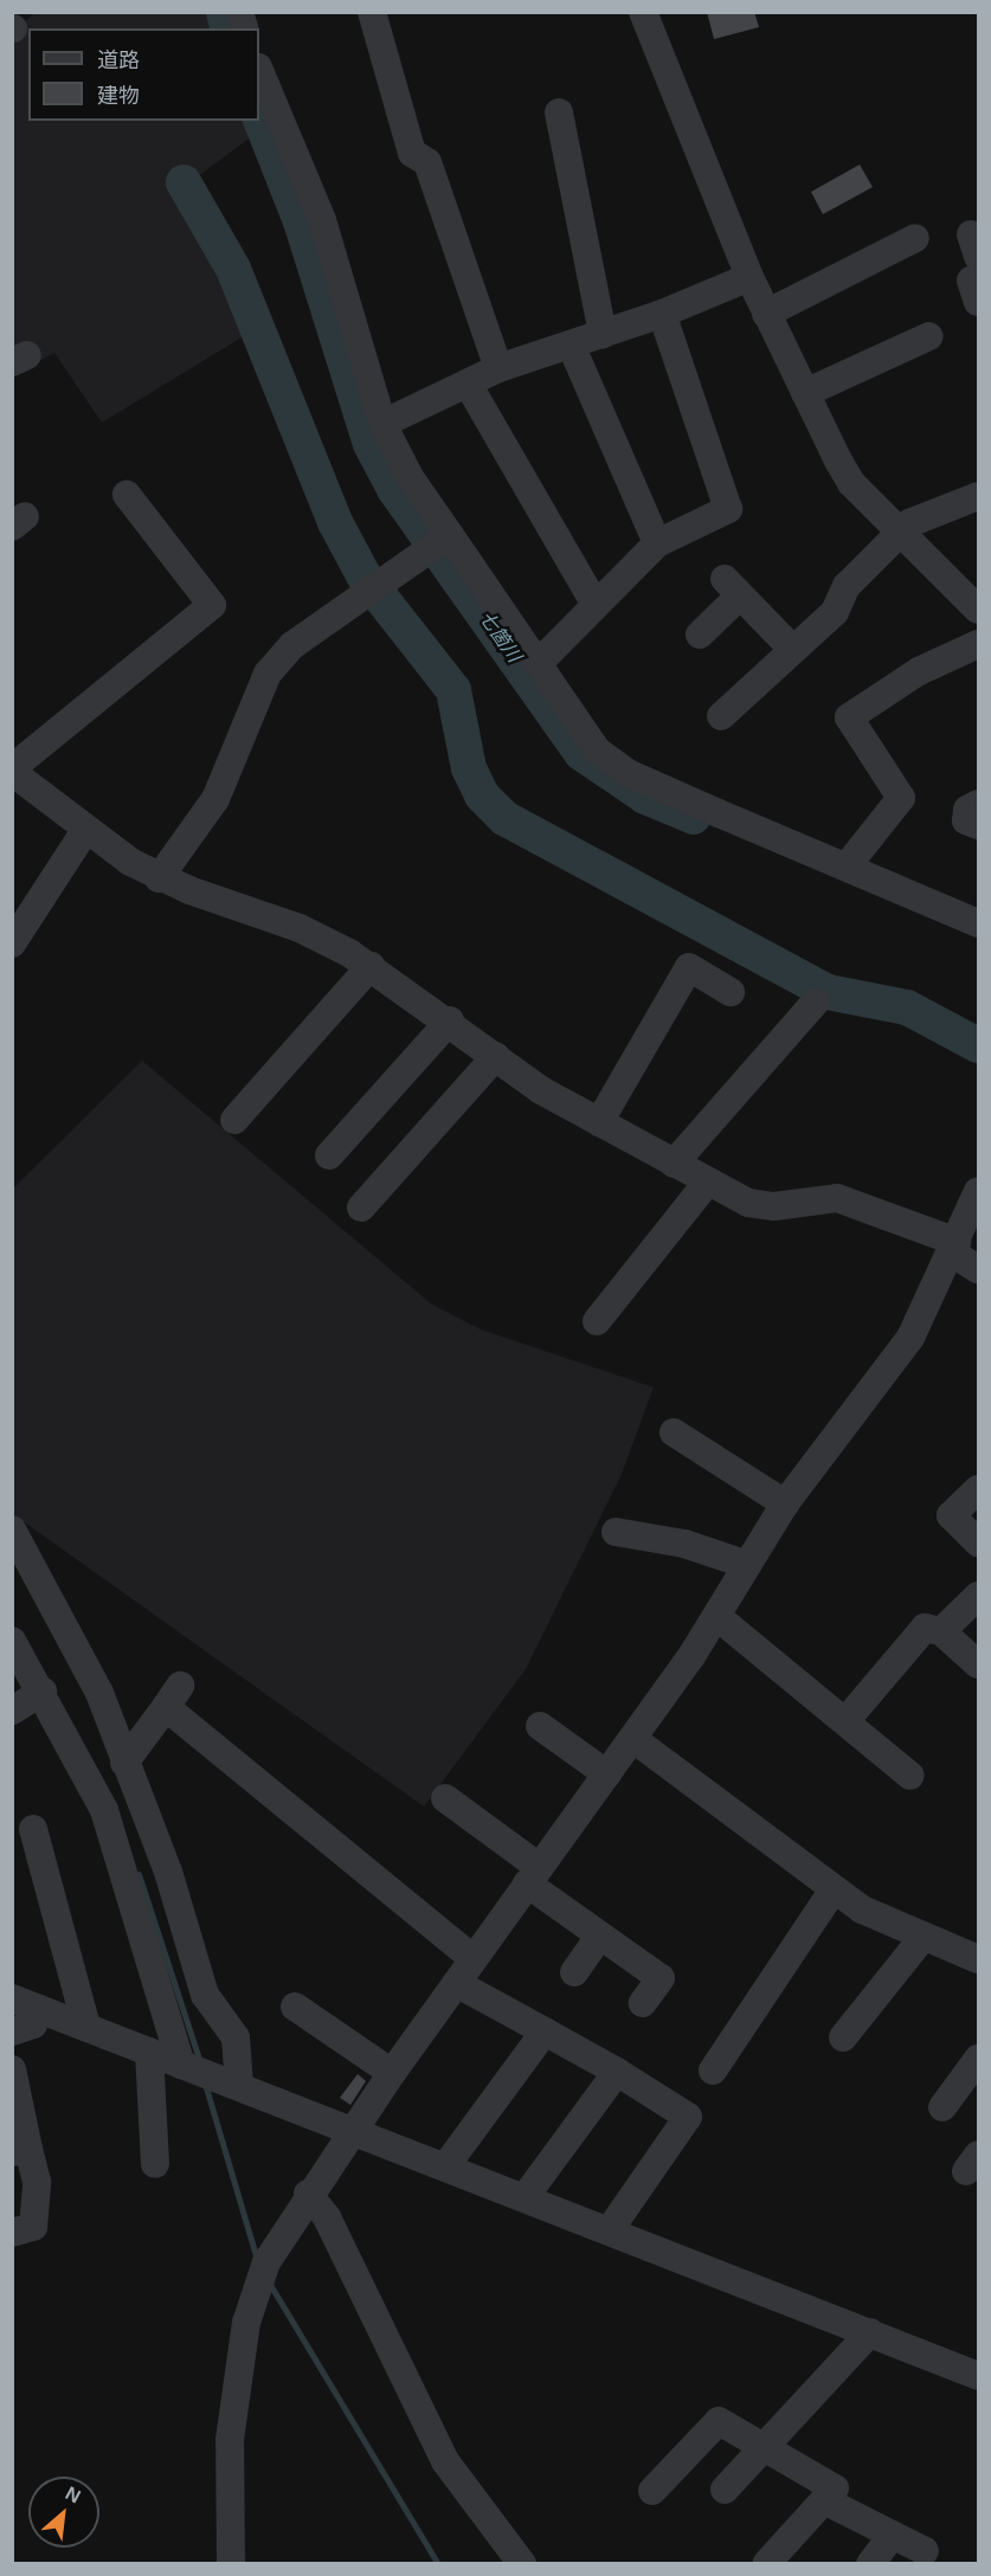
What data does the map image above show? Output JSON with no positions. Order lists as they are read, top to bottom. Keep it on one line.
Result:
{"water":["七箇川"],"legend":["道路","建物"],"north":"top right"}
